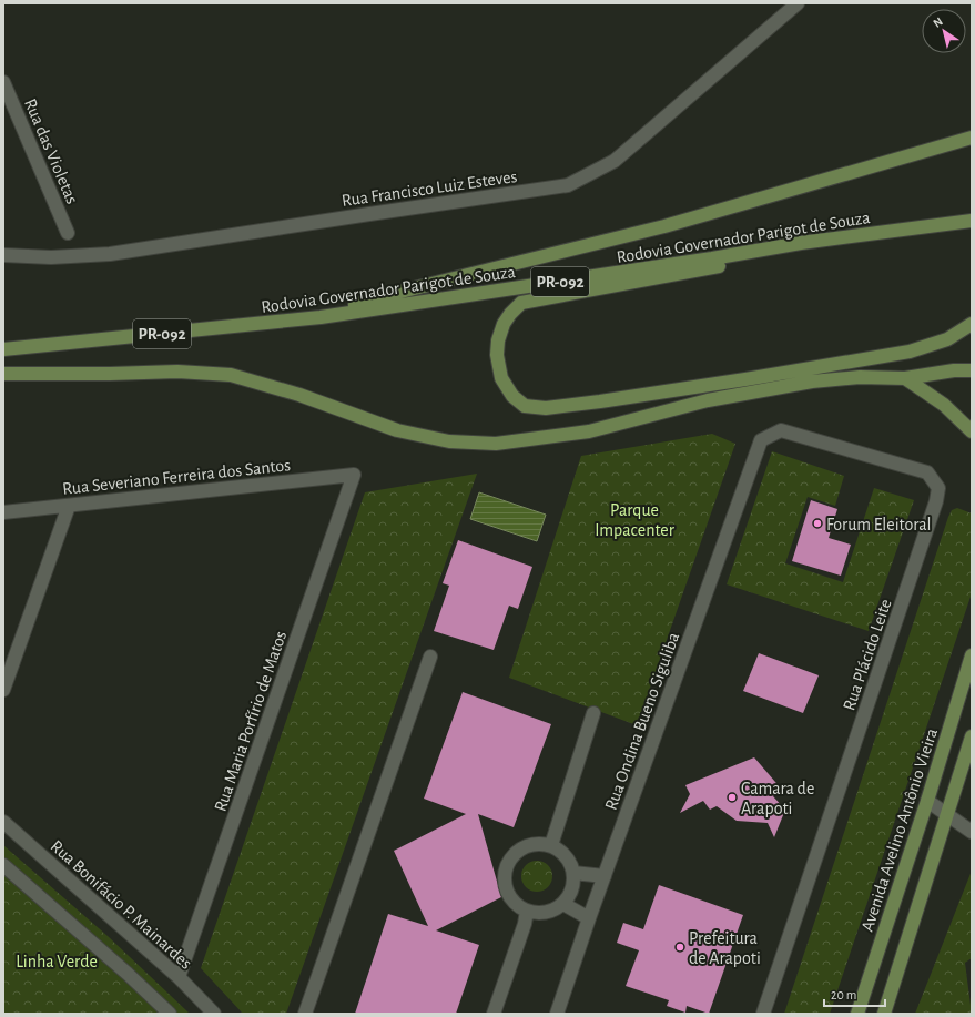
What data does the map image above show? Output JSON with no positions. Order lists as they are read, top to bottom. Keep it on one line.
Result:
{"streets":{"main road":["Rodovia Governador Parigot de Souza","PR-092","Avenida Avelino Antônio Vieira"],"street":["Rua das Violetas","Rua Francisco Luiz Esteves","Rua Severiano Ferreira dos Santos","Rua Plácido Leite","Rua Maria Porfírio de Matos","Rua Ondina Bueno Siguliba","Rua Bonifácio P. Mainardes"]},"crossings":[["Rua Severiano Ferreira dos Santos","Rua Maria Porfírio de Matos"],["Rua Plácido Leite","Rua Ondina Bueno Siguliba"],["Rua Maria Porfírio de Matos","Rua Bonifácio P. Mainardes"]],"parks":["Parque Impacenter","Linha Verde"],"places":["Forum Eleitoral","Camara de Arapoti","Prefeitura de Arapoti"],"scale_bar":"20 m","north":"top left"}
